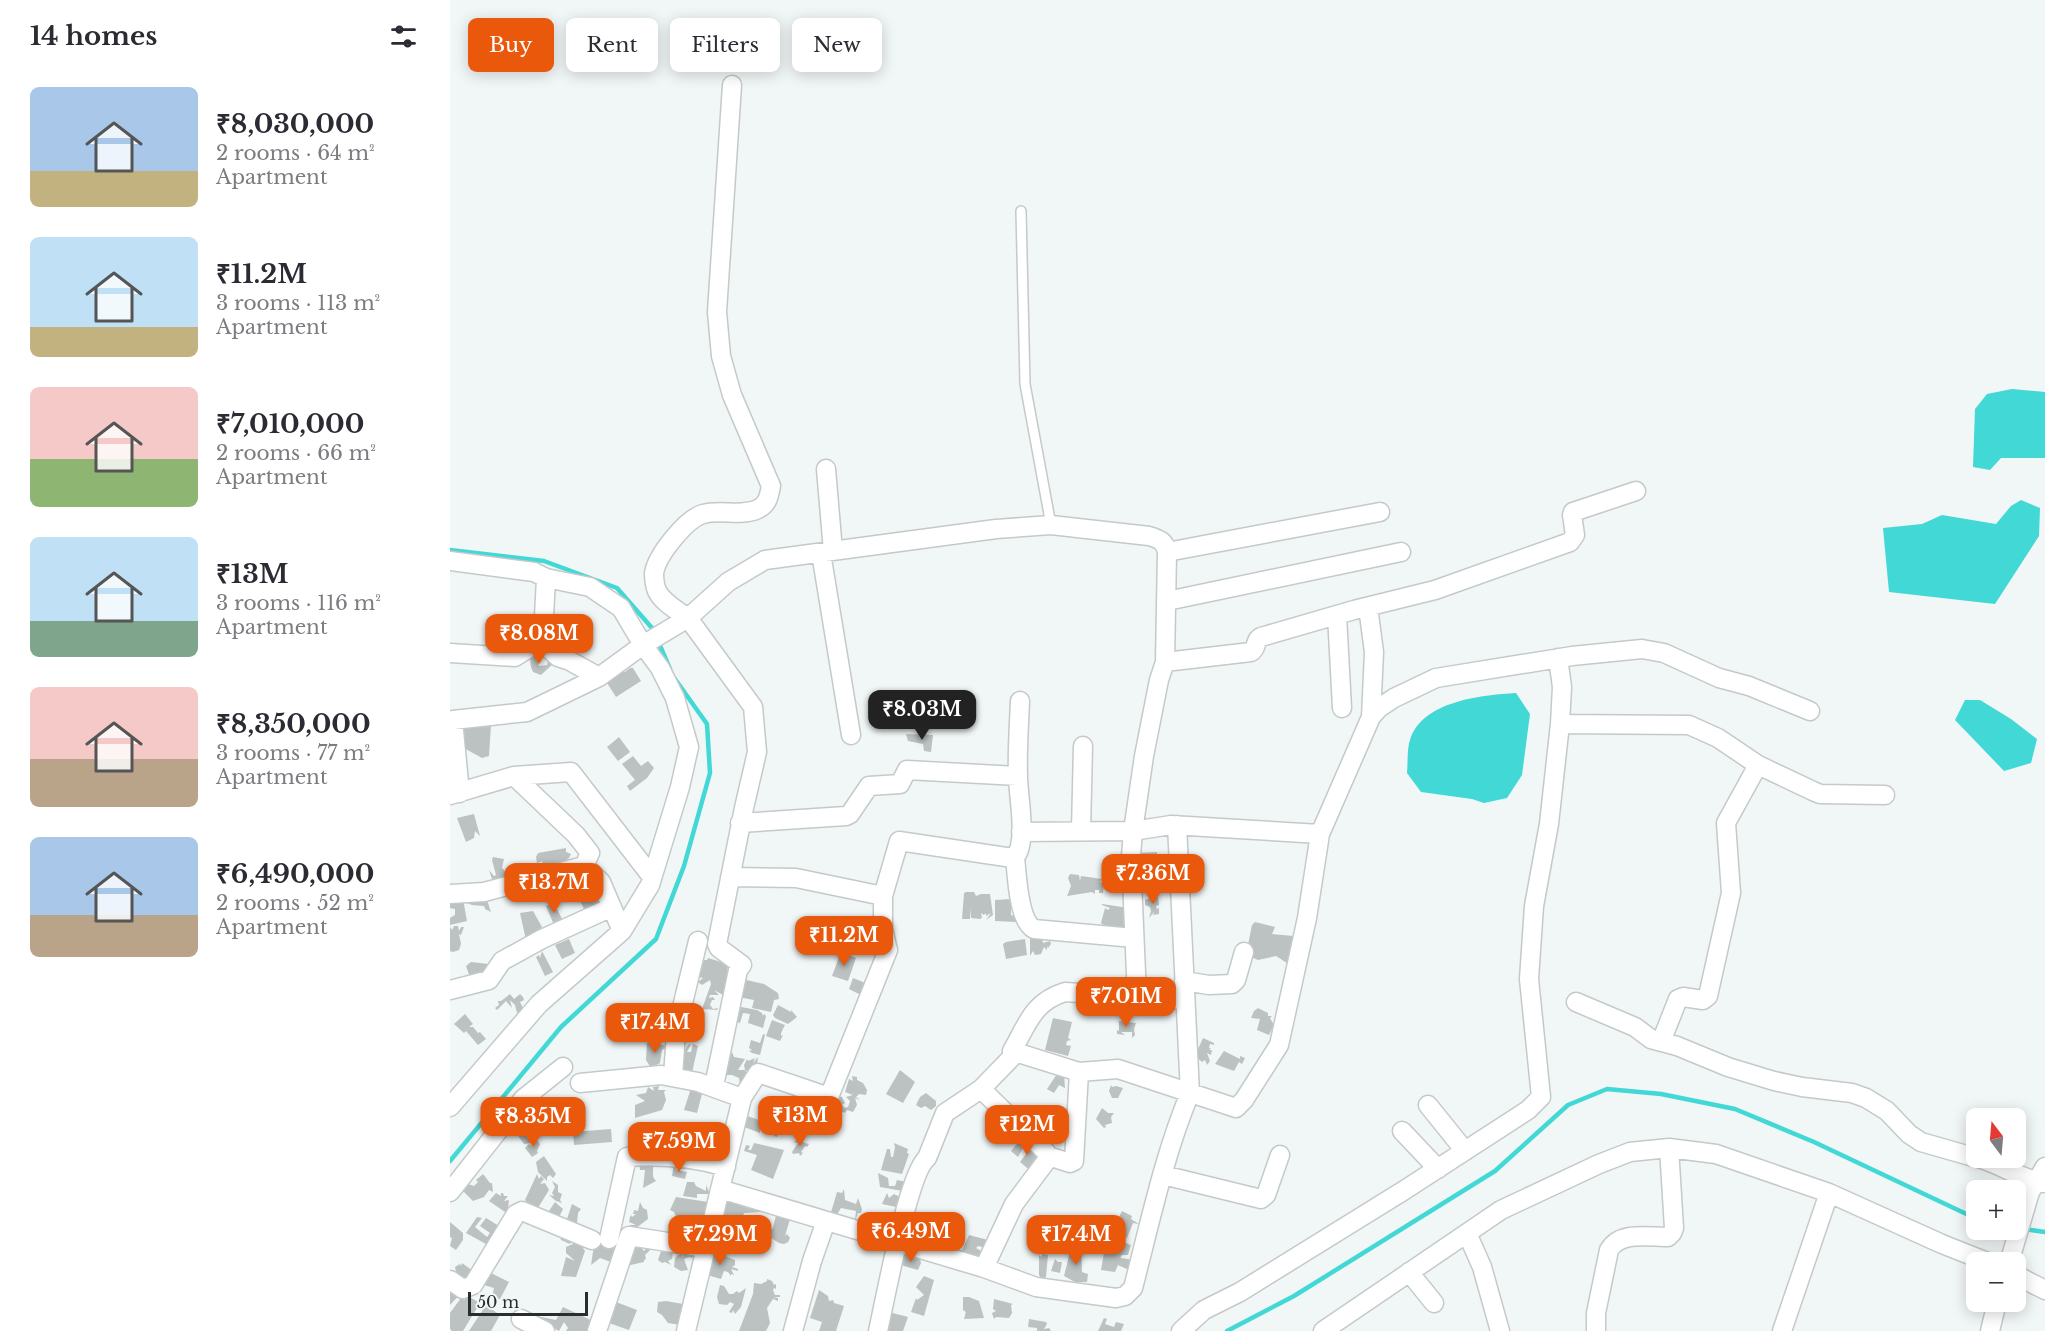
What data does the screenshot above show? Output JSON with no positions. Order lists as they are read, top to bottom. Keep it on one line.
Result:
{"scale_bar":"50 m","north":"top","page":{"heading":"14 homes","chip":["Buy","Rent","Filters","New"],"list":[{"name":"₹8,030,000","note":"2 rooms · 64 m² · Apartment"},{"name":"₹11.2M","note":"3 rooms · 113 m² · Apartment"},{"name":"₹7,010,000","note":"2 rooms · 66 m² · Apartment"},{"name":"₹13M","note":"3 rooms · 116 m² · Apartment"},{"name":"₹8,350,000","note":"3 rooms · 77 m² · Apartment"},{"name":"₹6,490,000","note":"2 rooms · 52 m² · Apartment"}],"price":["₹8.08M","₹8.03M","₹7.36M","₹13.7M","₹11.2M","₹7.01M","₹17.4M","₹13M","₹8.35M","₹12M","₹7.59M","₹6.49M","₹7.29M","₹17.4M"],"map_buttons":["+","−"],"scale":"50 m"}}
